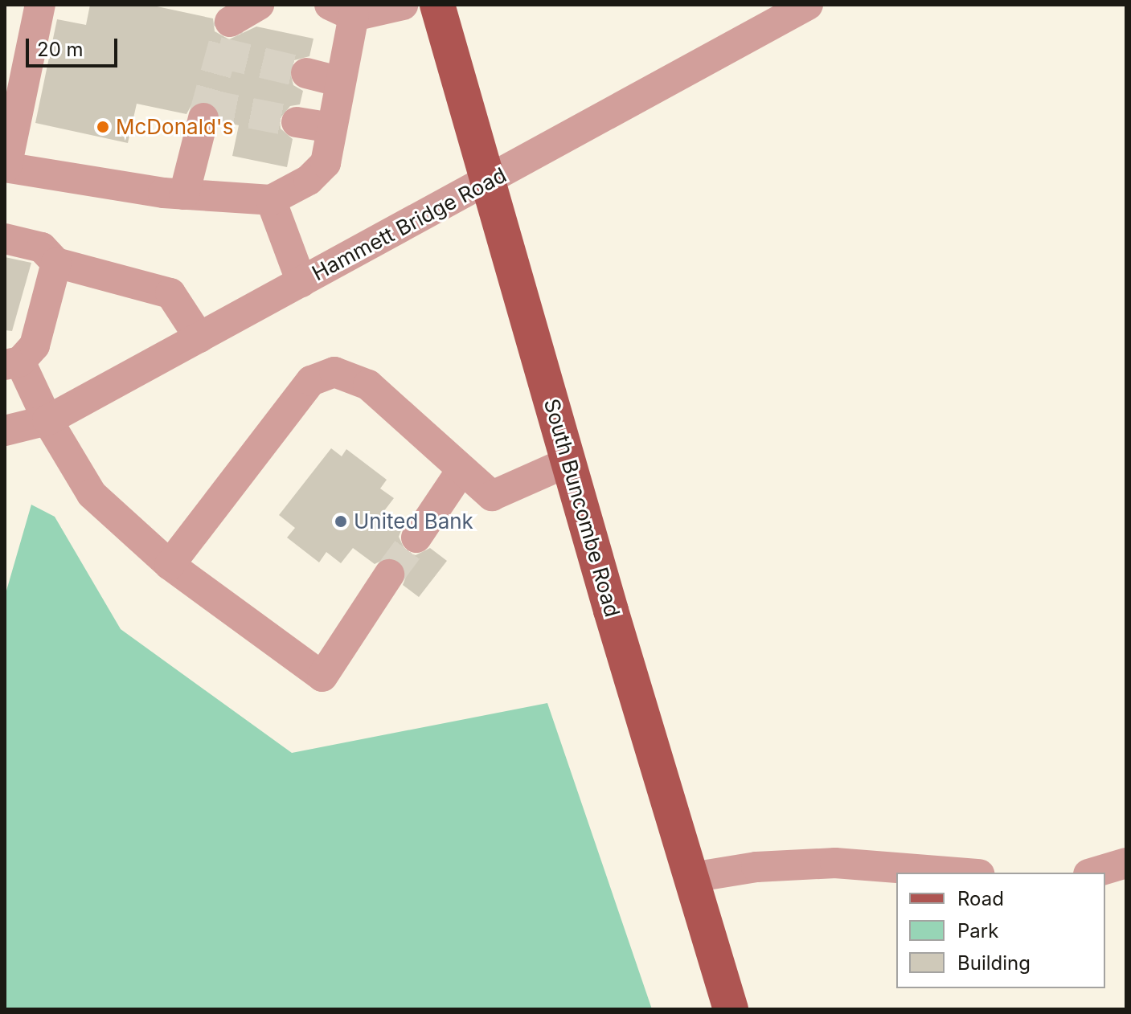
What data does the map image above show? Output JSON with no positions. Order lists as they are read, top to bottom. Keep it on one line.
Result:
{"streets":{"main road":["South Buncombe Road"],"street":["Hammett Bridge Road"]},"crossings":[["Hammett Bridge Road","South Buncombe Road"]],"places":["McDonald's","United Bank"],"legend":["Road","Park","Building"],"scale_bar":"20 m"}
